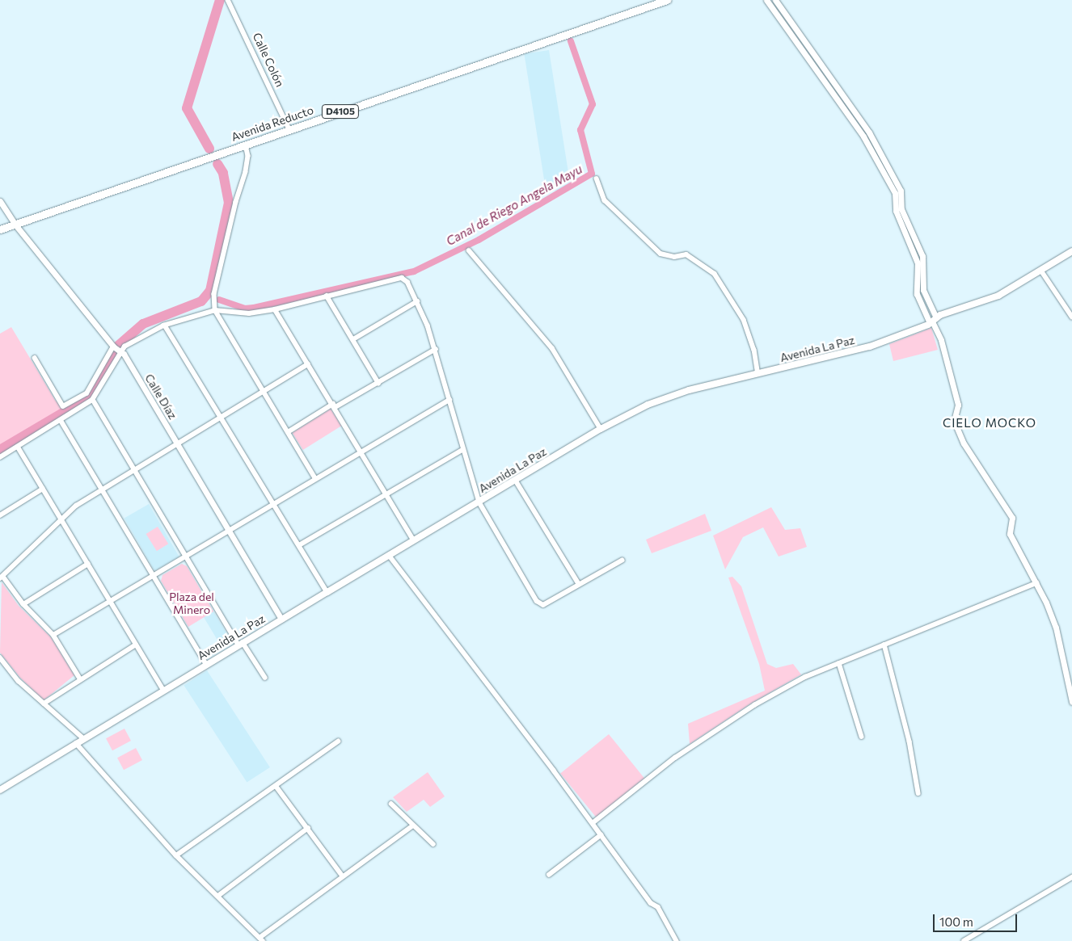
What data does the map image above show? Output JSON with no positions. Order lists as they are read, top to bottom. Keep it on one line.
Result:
{"streets":{"main road":["D4105","Avenida Reducto","Avenida La Paz"],"street":["Calle Colón","Calle Díaz"]},"crossings":[["Calle Colón","Avenida Reducto"],["Avenida Reducto","Calle Díaz"],["Avenida La Paz","Calle Díaz"]],"districts":["CIELO MOCKO"],"water":["Canal de Riego Angela Mayu"],"parks":["Plaza del Minero"],"scale_bar":"100 m"}
